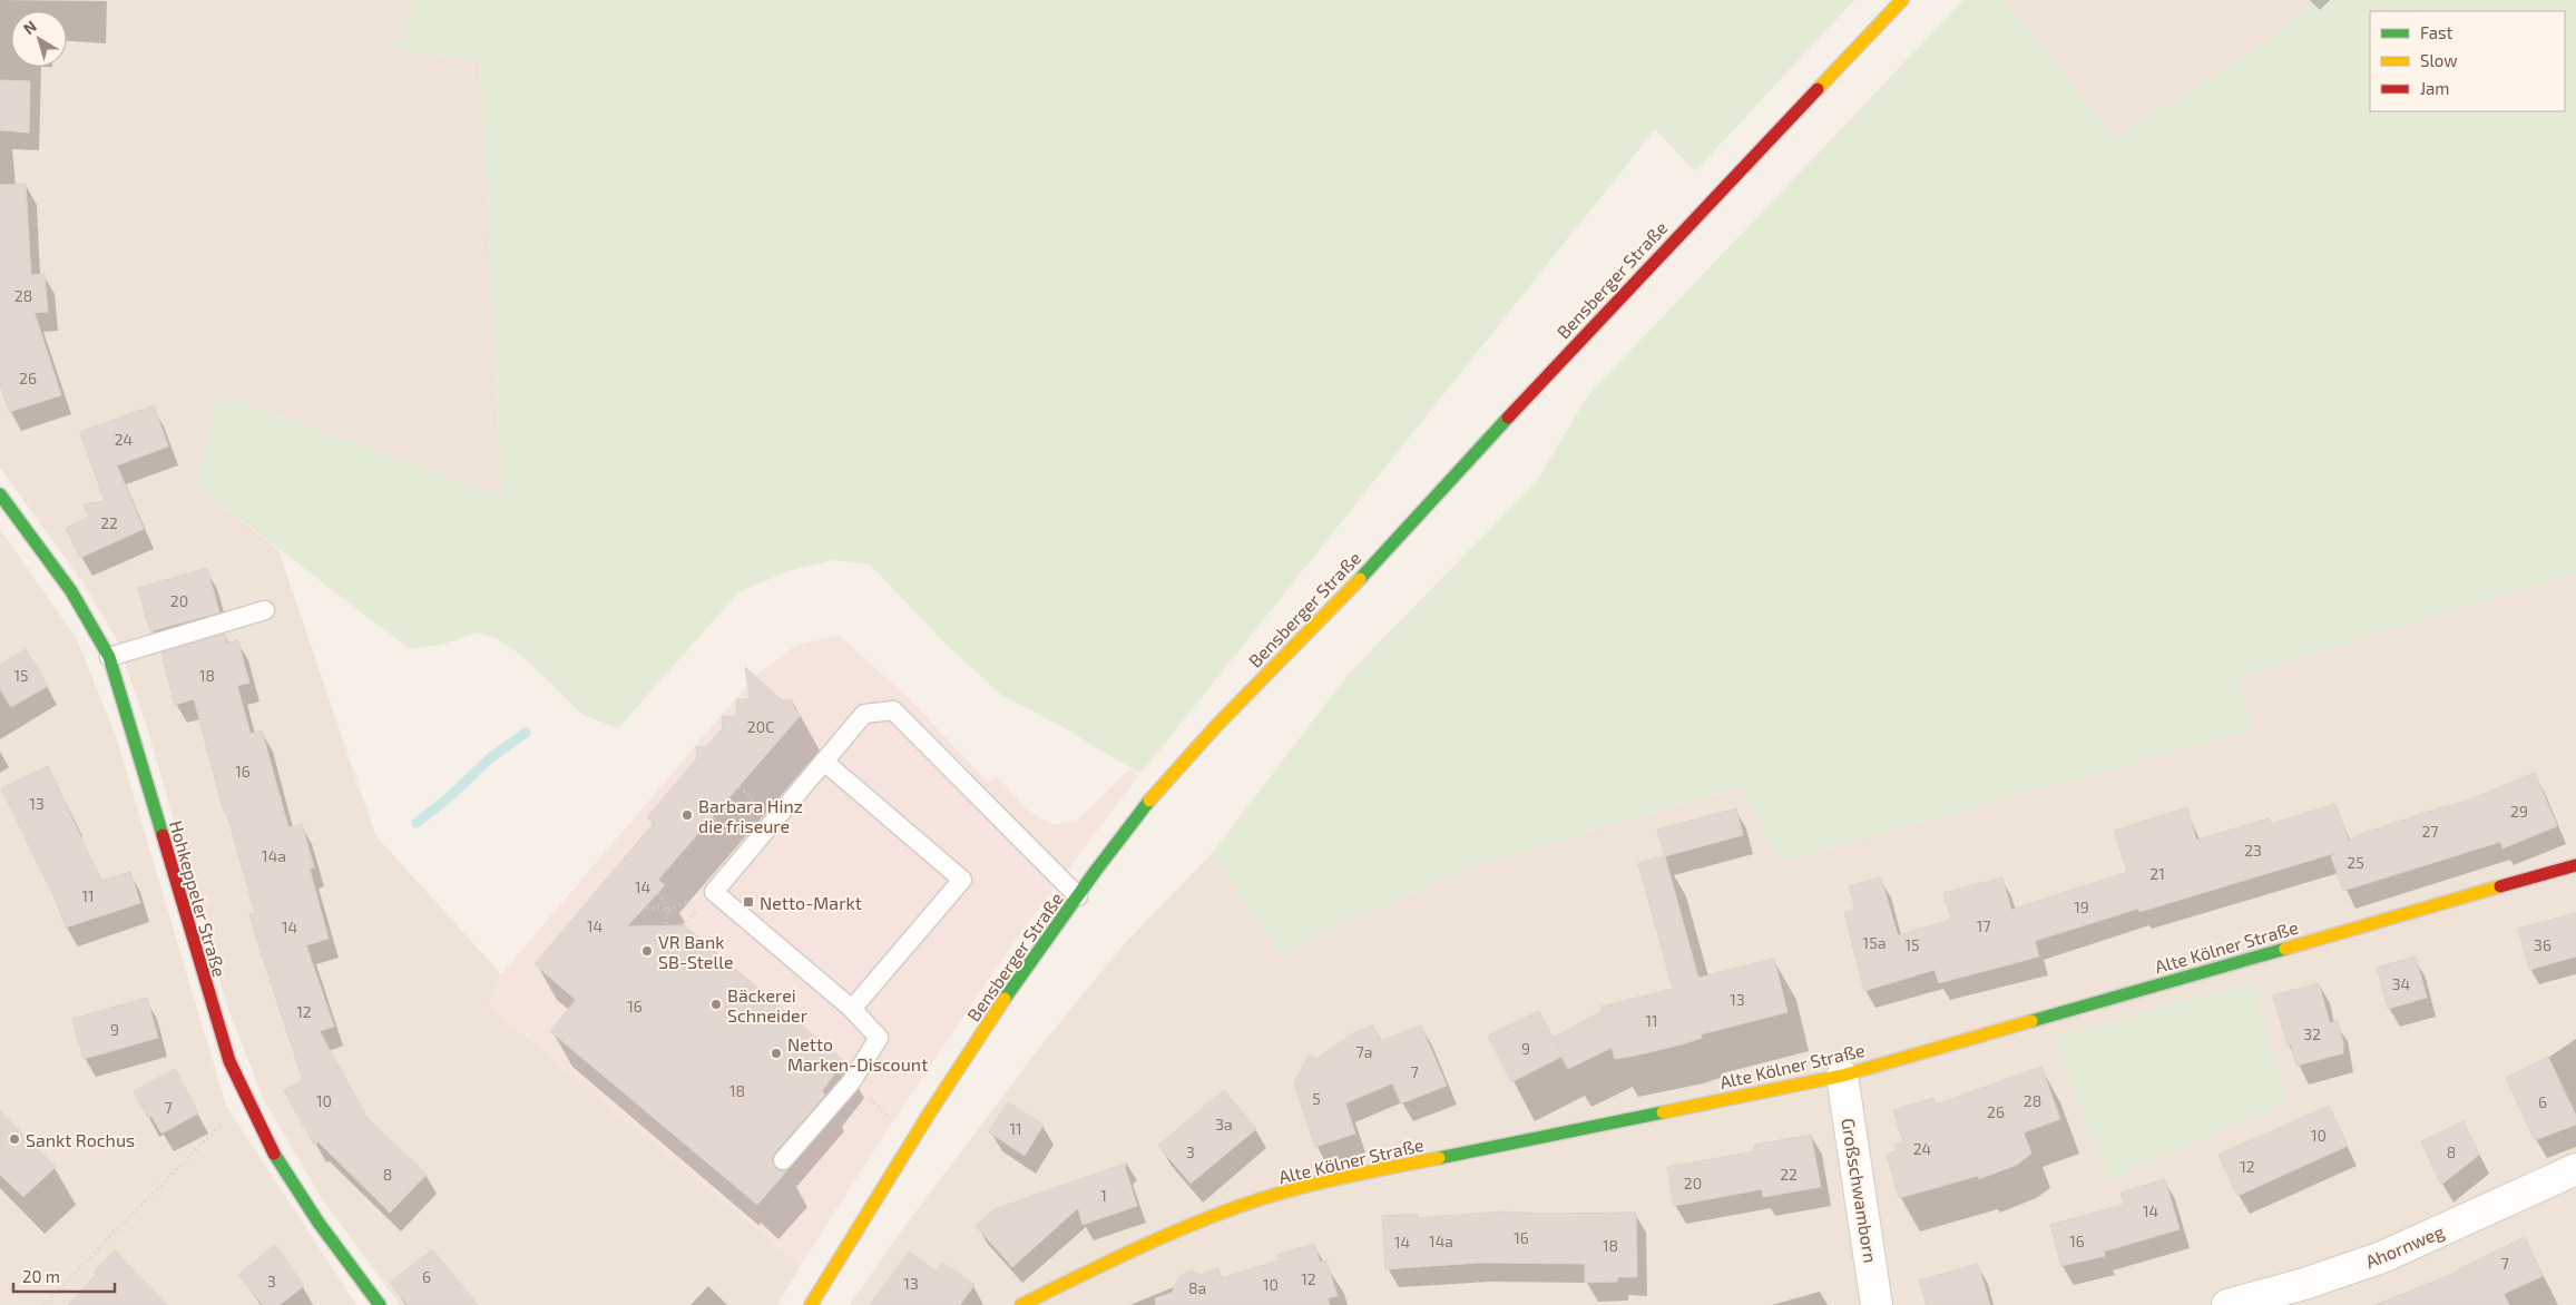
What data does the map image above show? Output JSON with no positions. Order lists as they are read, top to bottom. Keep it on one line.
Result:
{"streets":{"street":["Bensberger Straße","Hohkeppeler Straße","Alte Kölner Straße","Großschwamborn","Ahornweg"]},"crossings":[["Alte Kölner Straße","Großschwamborn"]],"places":{"other":["Barbara Hinz die friseure","VR Bank SB-Stelle","Bäckerei Schneider","Netto Marken-Discount","Sankt Rochus"],"transit":["Netto-Markt"]},"house_numbers":["28","26","24","22","20","15","18","20C","16","13","29","27","23","14a","25","21","14","11","19","14","17","14","15a","15","36","34","13","16","12","11","9","32","9","7a","7","18","5","10","28","6","7","26","3a","11","10","24","3","8","12","8","22","20","1","14","16","14a","16","14","18","7","6","12","3","13","10","8a"],"legend":["Fast","Slow","Jam"],"scale_bar":"20 m","north":"top left"}
